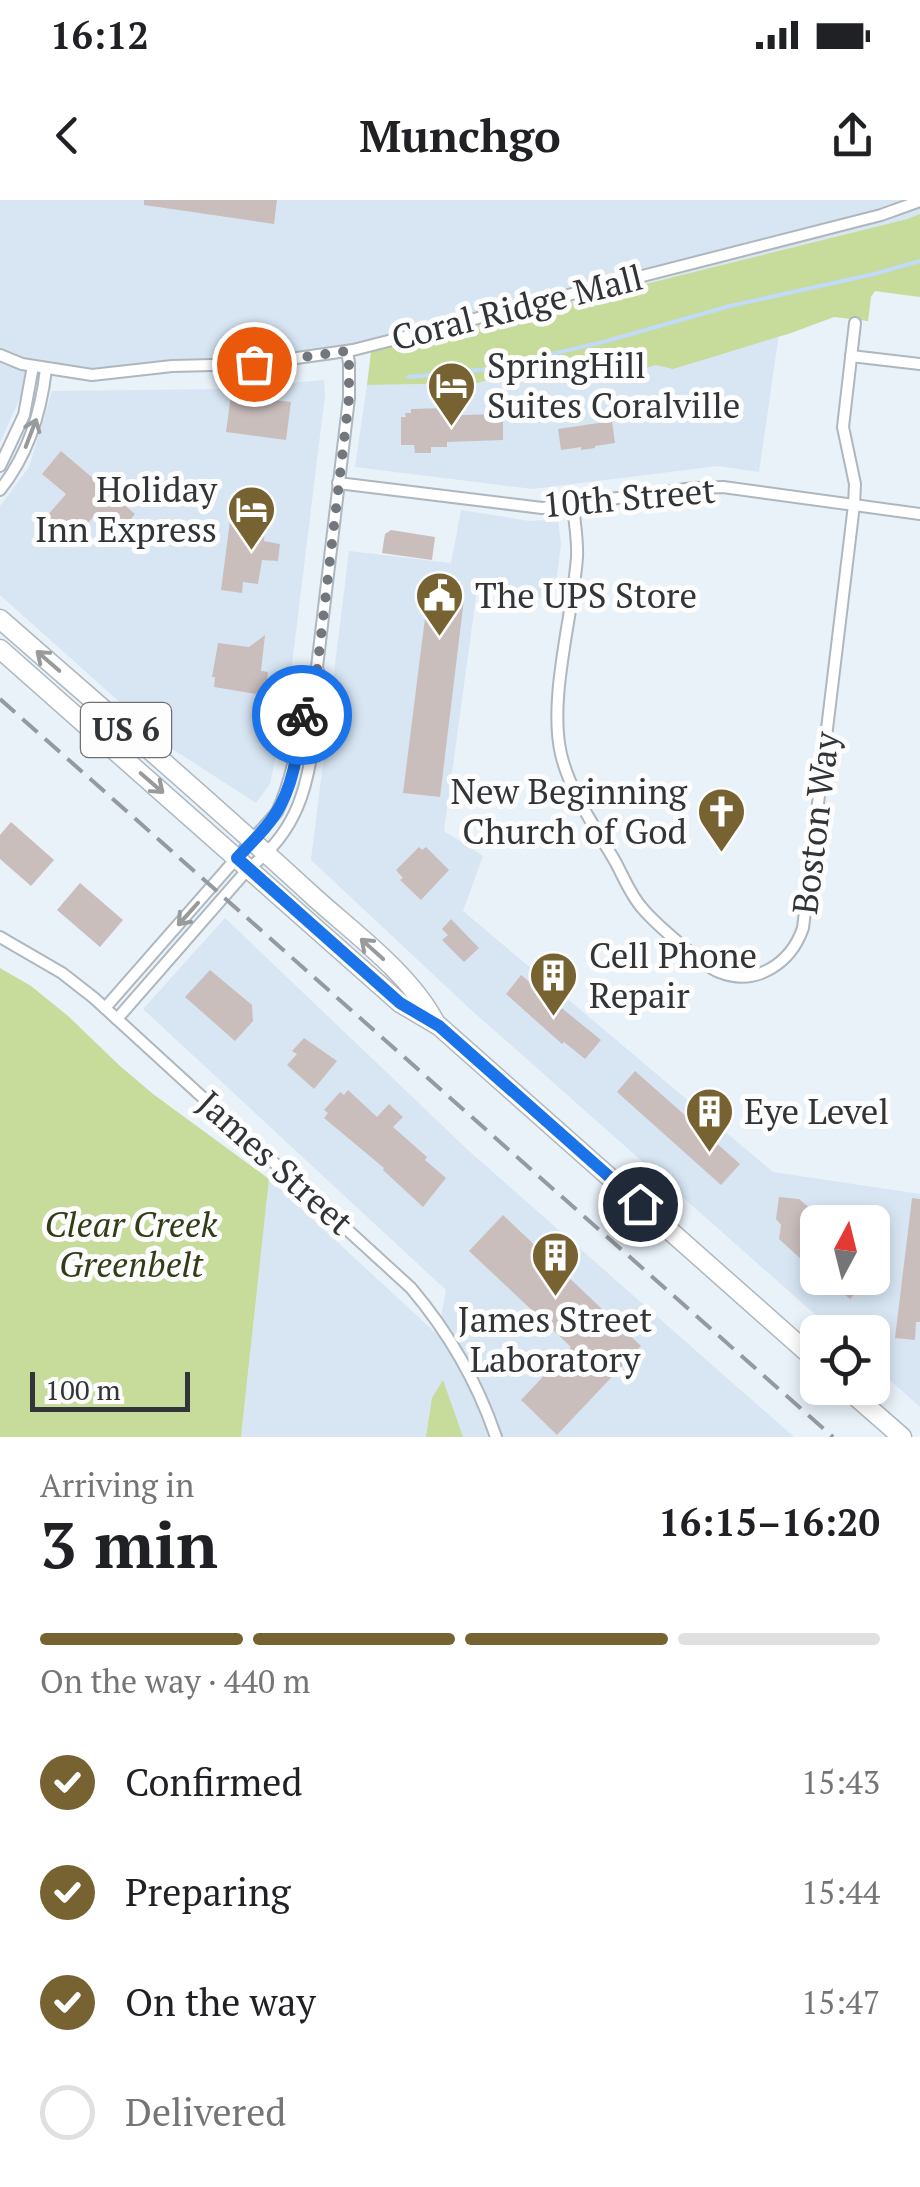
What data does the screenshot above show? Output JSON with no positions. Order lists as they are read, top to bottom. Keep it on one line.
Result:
{"streets":{"main road":["US 6"],"street":["Coral Ridge Mall","10th Street","Boston Way","James Street"]},"crossings":[["10th Street","Boston Way"]],"parks":["Clear Creek Greenbelt"],"places":{"hotel":["SpringHill Suites Coralville","Holiday Inn Express"],"public building":["The UPS Store"],"church":["New Beginning Church of God"],"building":["Cell Phone Repair","Eye Level","James Street Laboratory"]},"scale_bar":"100 m","north":"top","page":{"status":"16:12","header":"Munchgo","scale":"100 m","heading":["3 min","Arriving in","16:15–16:20"],"bar":"On the way · 440 m","list":[["Confirmed","15:43"],["Preparing","15:44"],["On the way","15:47"],"Delivered"]}}
